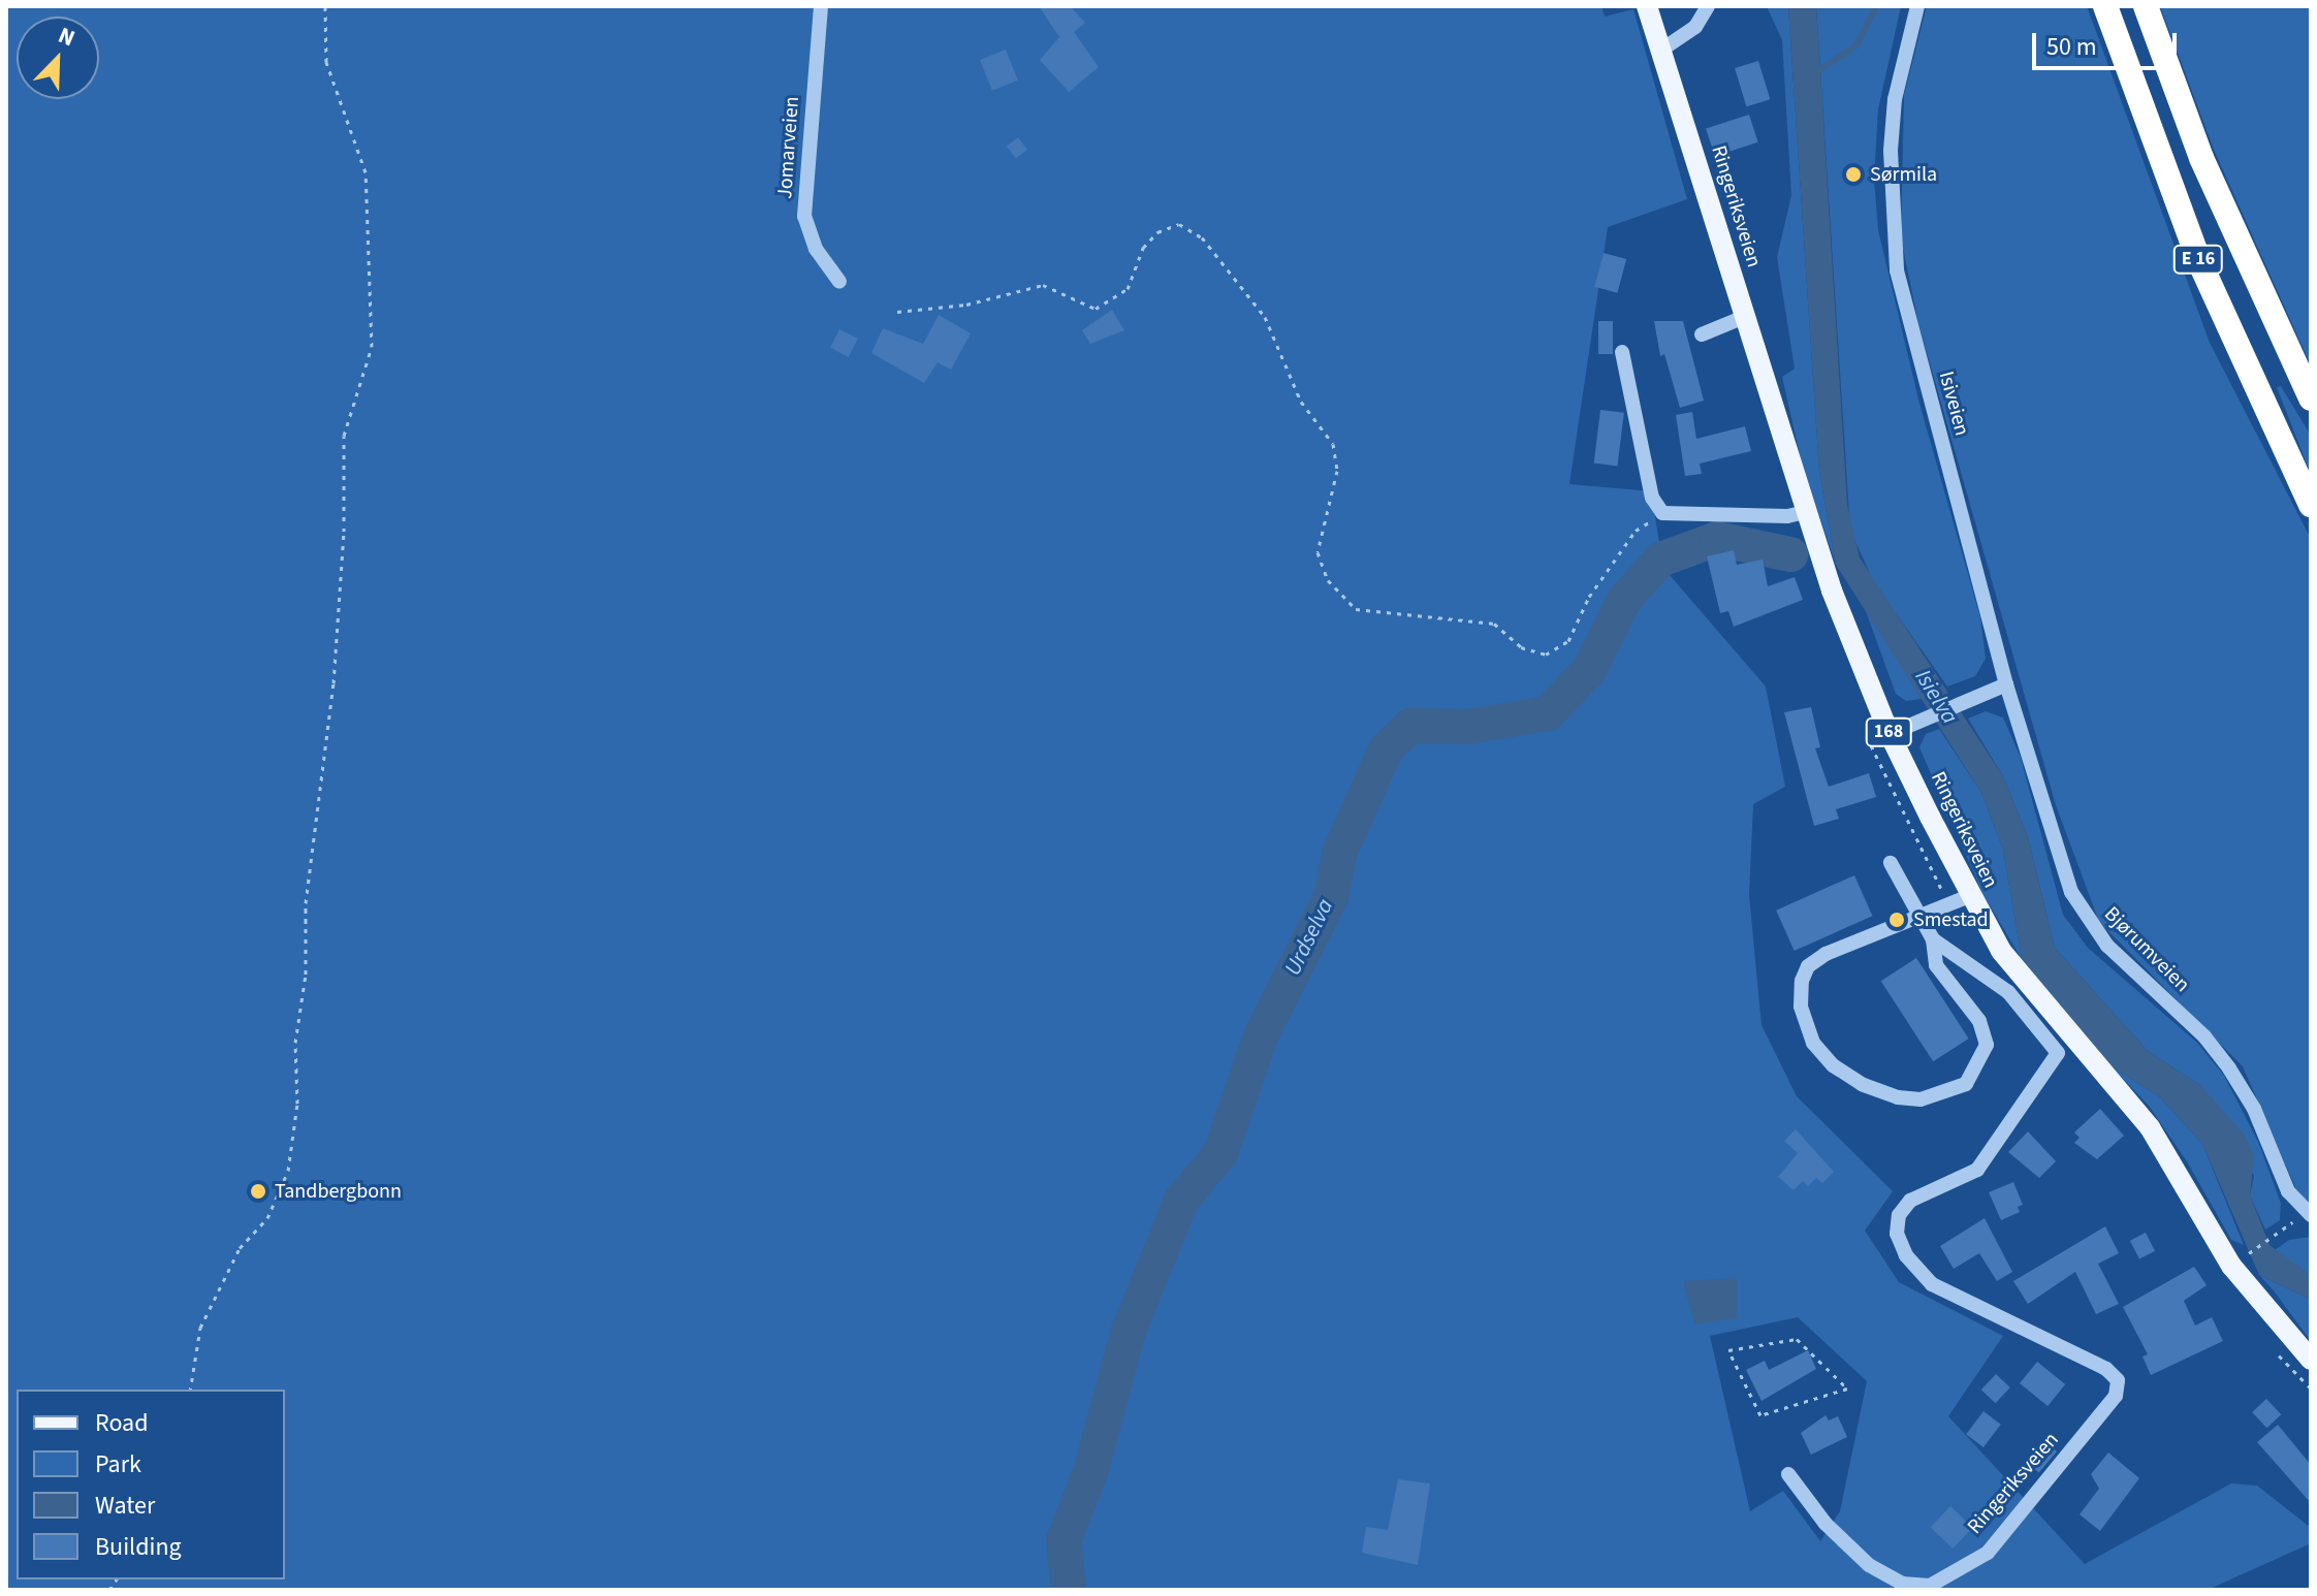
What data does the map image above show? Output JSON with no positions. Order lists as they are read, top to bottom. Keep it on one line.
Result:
{"streets":{"highway":["E 16"],"main road":["Ringeriksveien","168"],"street":["Jomarveien","Isiveien","Bjørumveien"]},"crossings":[["Isiveien","Bjørumveien"]],"water":["Isielva","Urdselva"],"places":["Sørmila","Smestad","Tandbergbonn"],"legend":["Road","Park","Water","Building"],"scale_bar":"50 m","north":"top right"}
